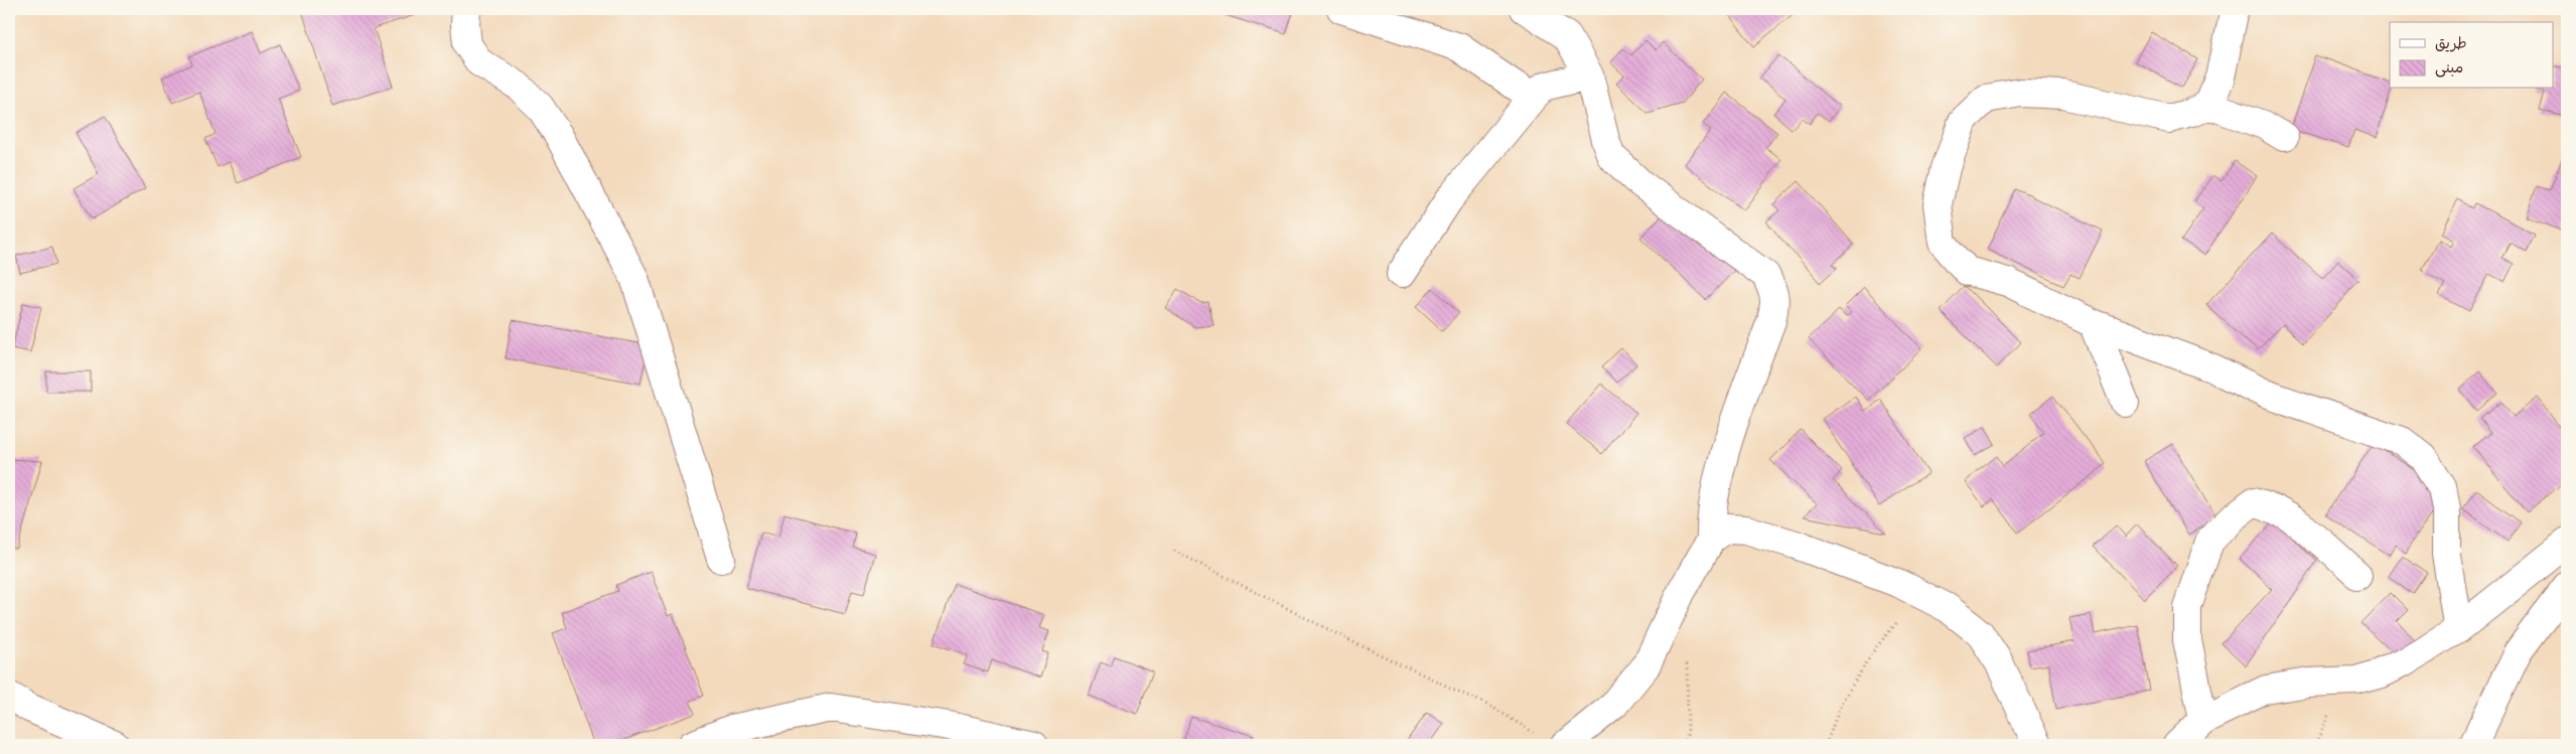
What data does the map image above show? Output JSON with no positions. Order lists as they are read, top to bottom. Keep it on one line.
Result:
{"legend":["طريق","مبنى"]}
